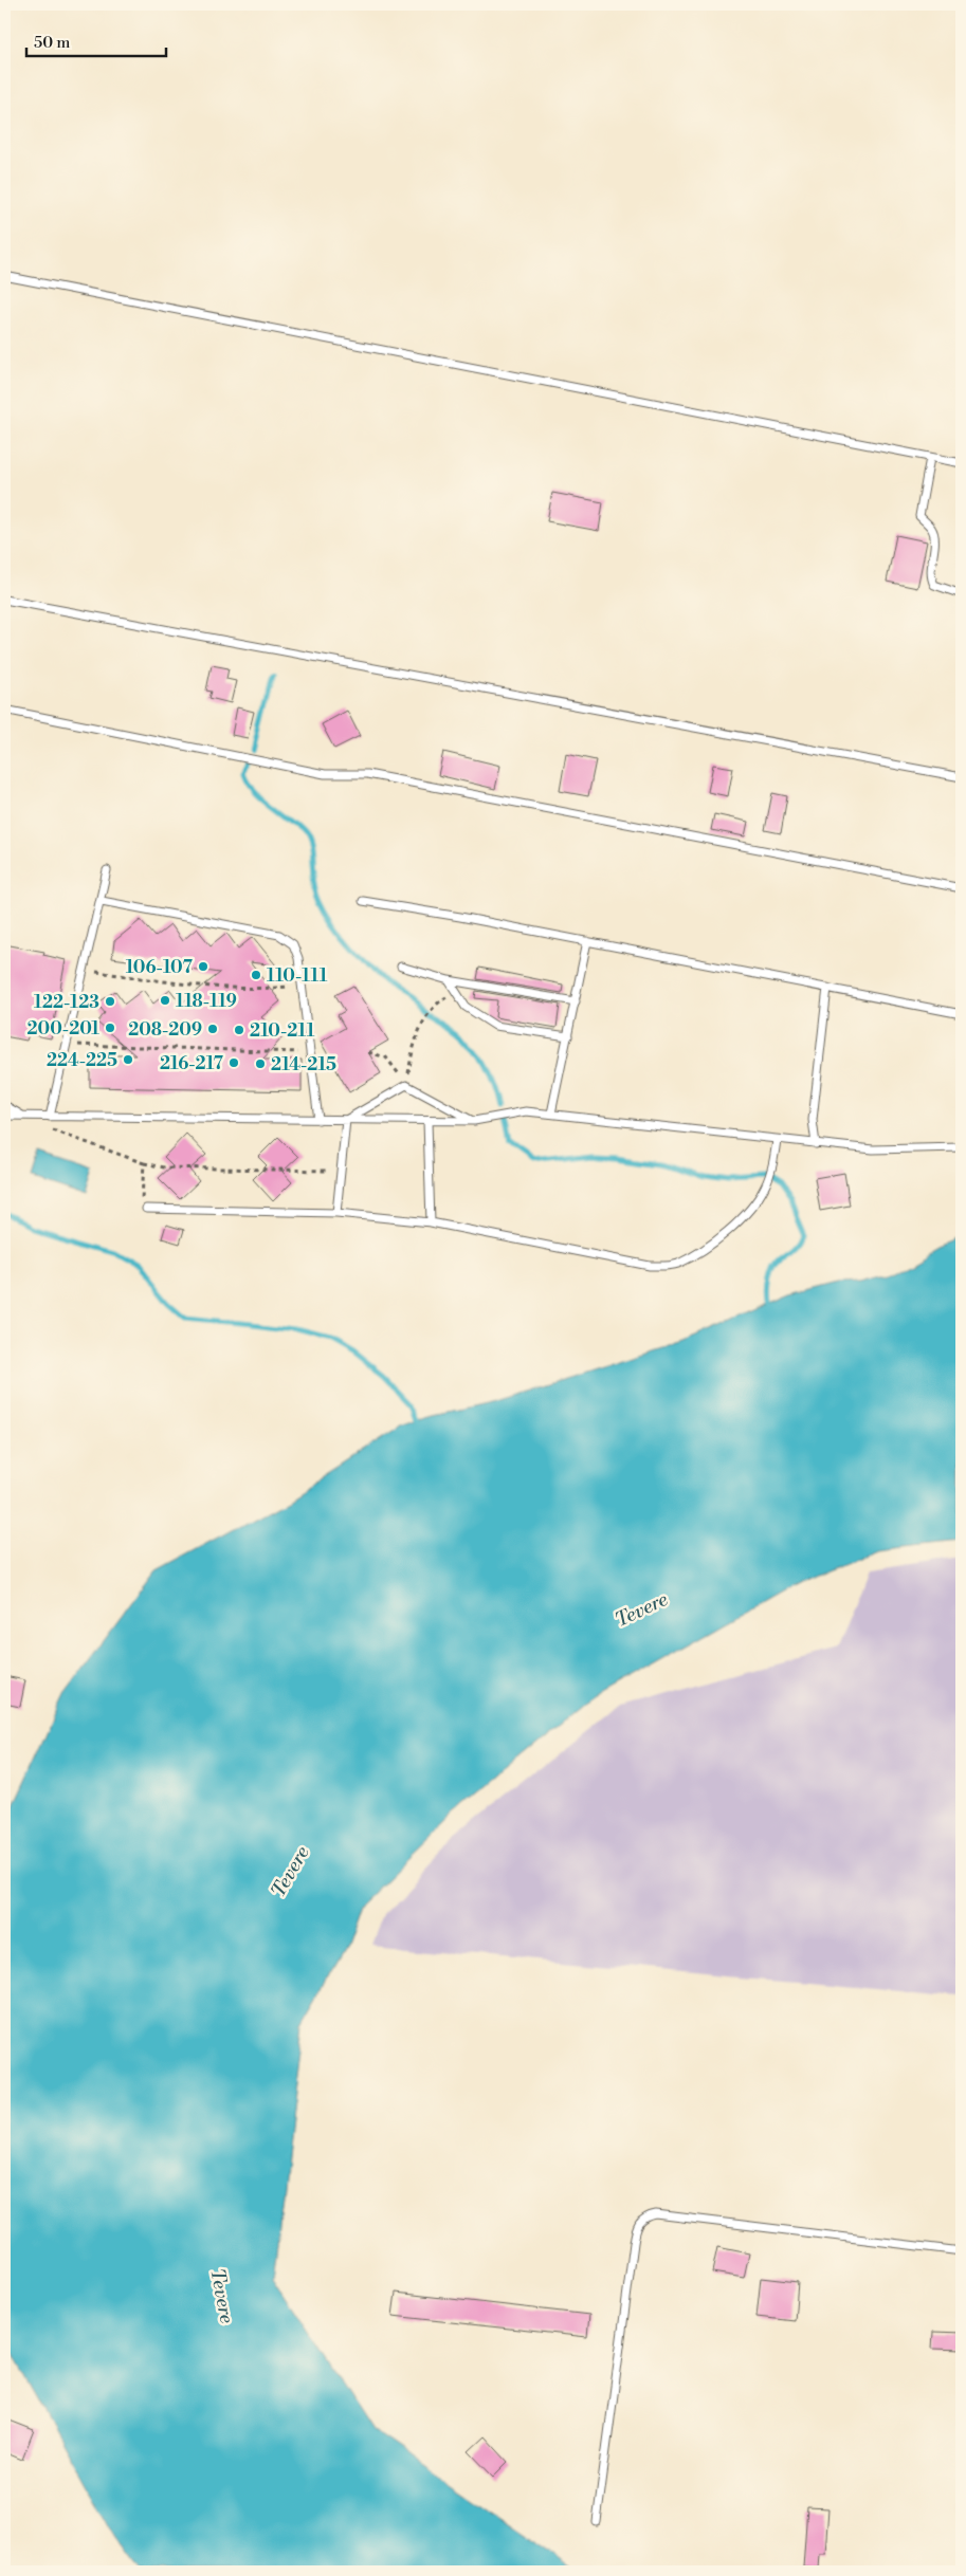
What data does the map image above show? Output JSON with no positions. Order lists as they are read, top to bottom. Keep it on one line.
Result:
{"water":["Tevere"],"places":["106-107","110-111","118-119","122-123","200-201","208-209","210-211","224-225","216-217","214-215"],"scale_bar":"50 m"}
